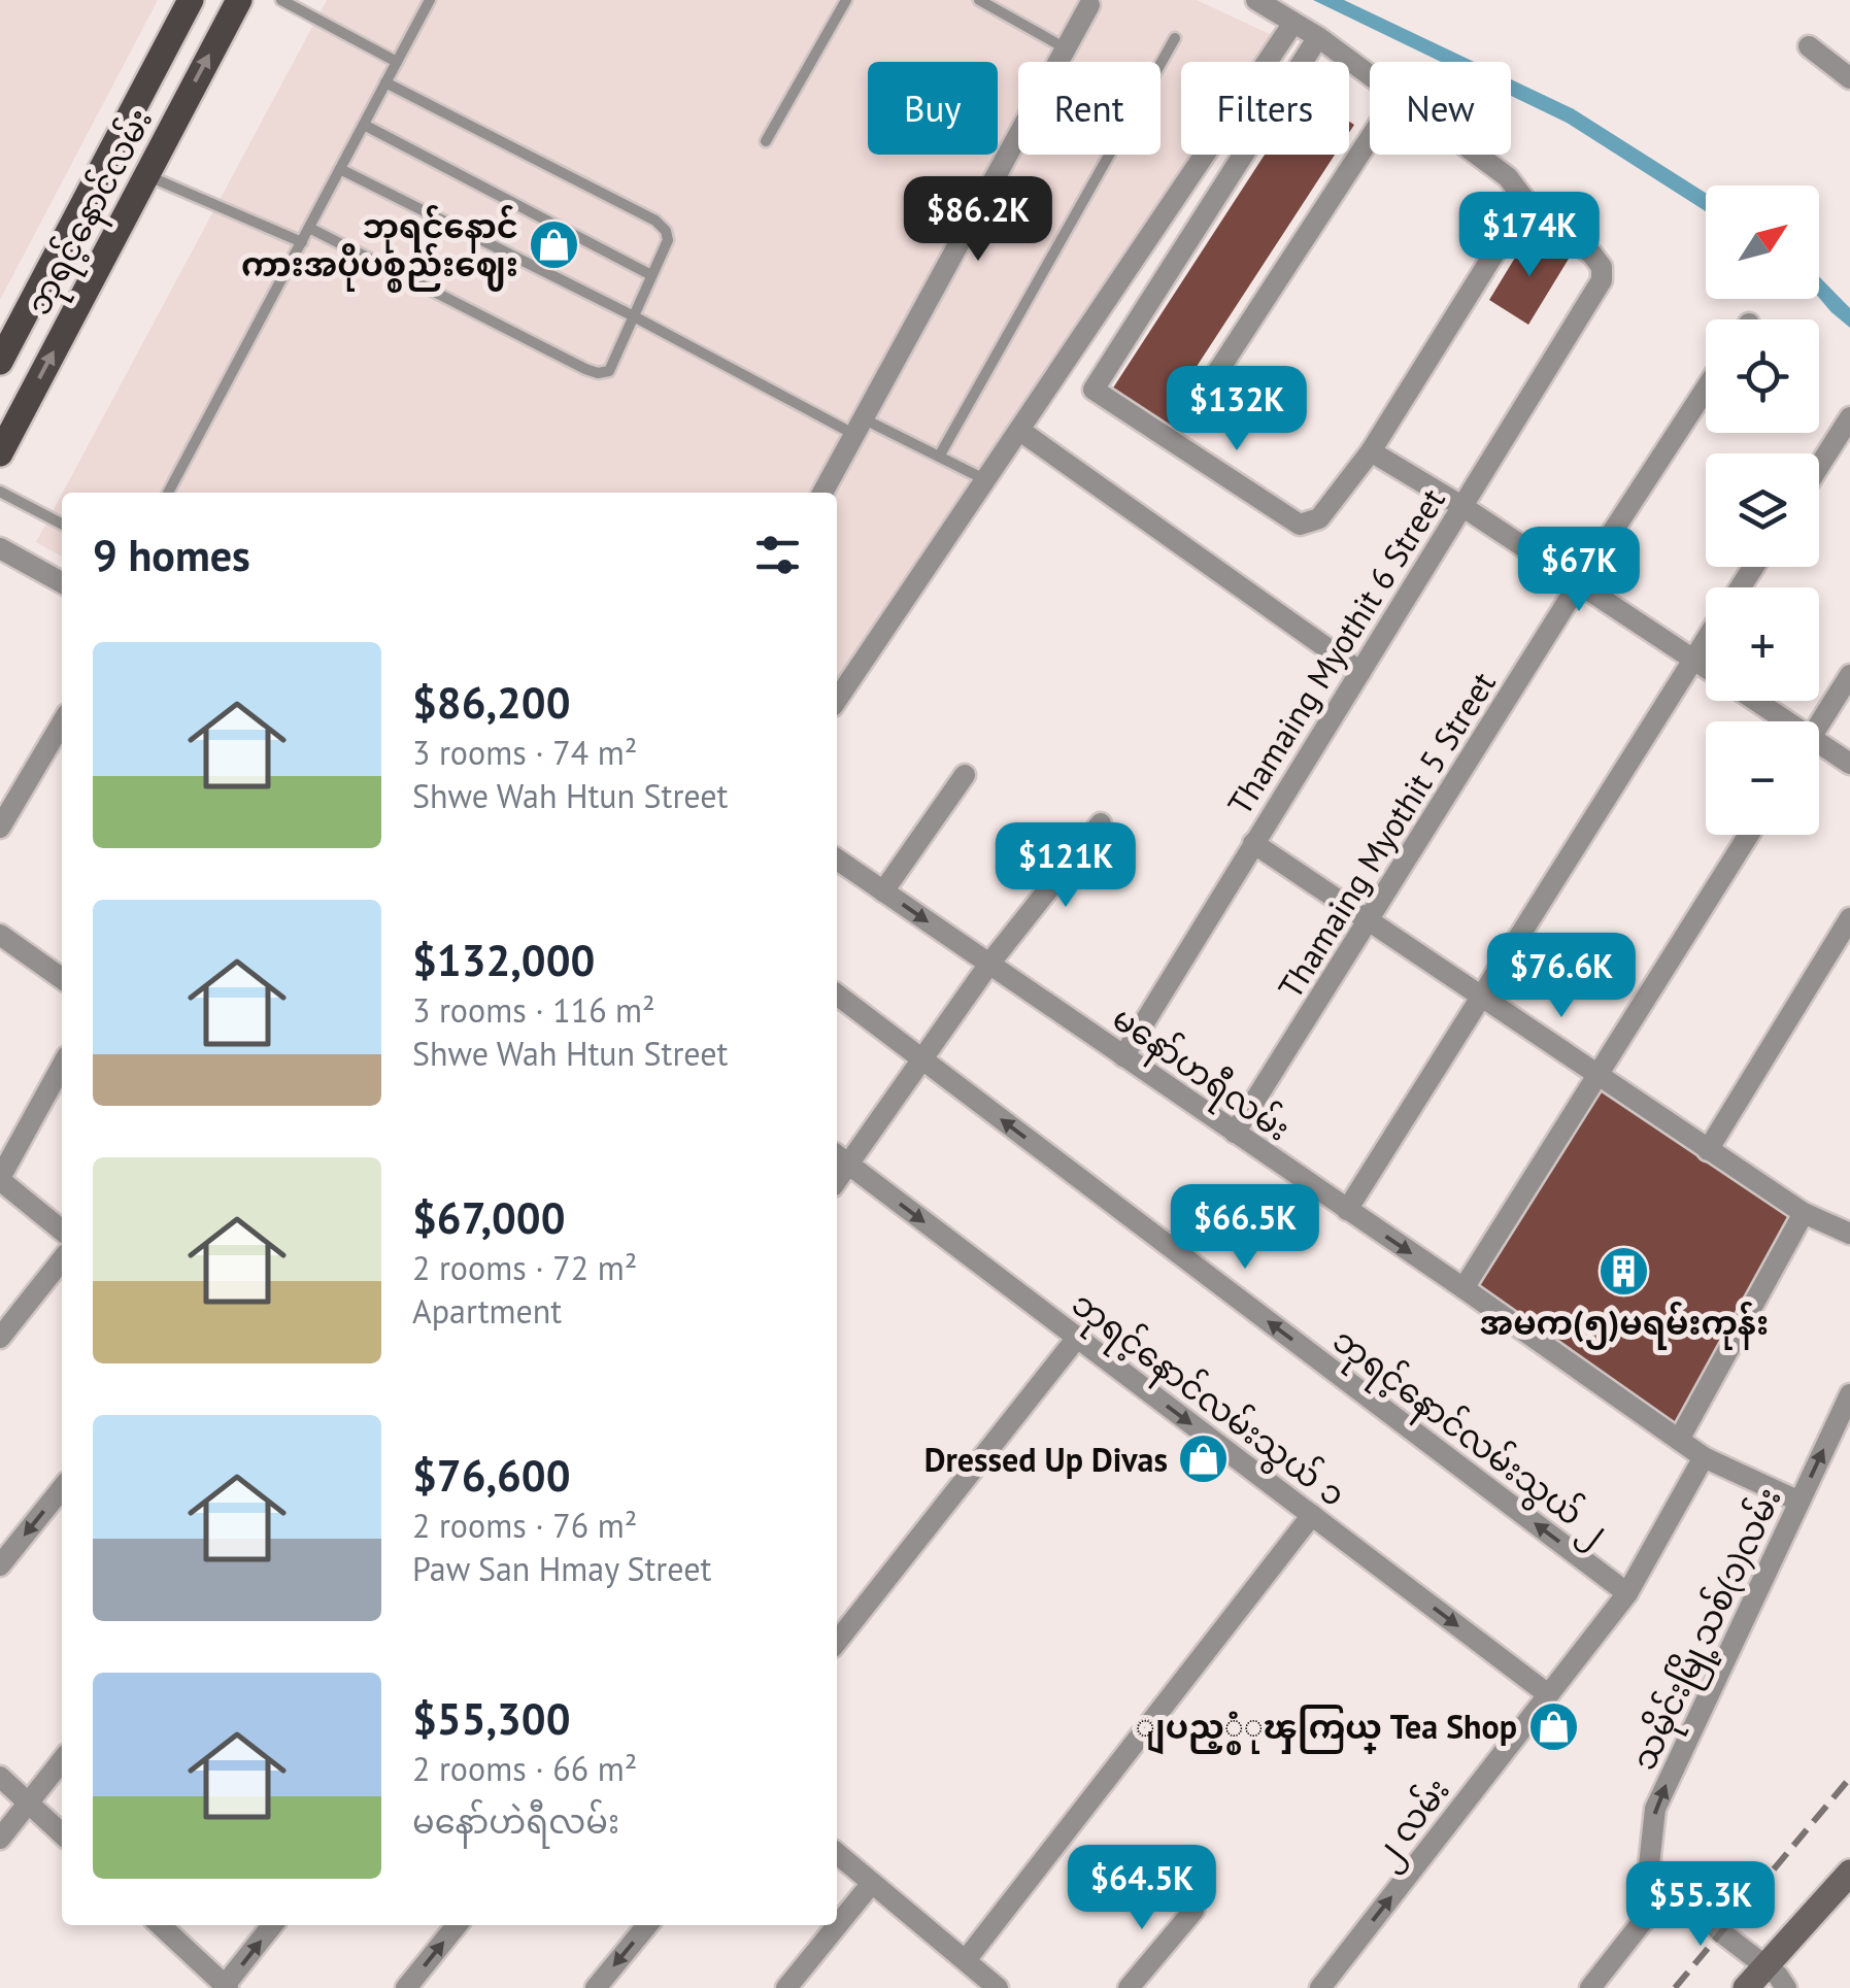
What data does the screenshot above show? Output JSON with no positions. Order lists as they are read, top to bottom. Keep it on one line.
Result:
{"streets":{"main road":["ဘုရင့်နောင်လမ်း"],"street":["Thamaing Myothit 6 Street","Thamaing Myothit 5 Street","မနော်ဟရီလမ်း","ဘုရင့်နောင်လမ်းသွယ် ၁","ဘုရင့်နောင်လမ်းသွယ် ၂","သမိုင်းမြို့သစ်(၁)လမ်း","၂ လမ်း"]},"crossings":[["Thamaing Myothit 6 Street","မနော်ဟရီလမ်း"],["Thamaing Myothit 5 Street","မနော်ဟရီလမ်း"],["မနော်ဟရီလမ်း","သမိုင်းမြို့သစ်(၁)လမ်း"],["မနော်ဟရီလမ်း","၂ လမ်း"],["ဘုရင့်နောင်လမ်းသွယ် ၁","၂ လမ်း"],["ဘုရင့်နောင်လမ်းသွယ် ၂","၂ လမ်း"]],"one_way":["ဘုရင့်နောင်လမ်းသွယ် ၁","ဘုရင့်နောင်လမ်းသွယ် ၂","သမိုင်းမြို့သစ်(၁)လမ်း","၂ လမ်း"],"places":{"shop":["ဘုရင့်နောင် ကားအပိုပစ္စည်းဈေး","Dressed Up Divas","ျပည့္စံုၾကြယ္ Tea Shop"],"building":["အမက(၅)မရမ်းကုန်း"]},"north":"top right","page":{"chip":["Buy","Rent","Filters","New"],"price":["$86.2K","$174K","$132K","$67K","$121K","$76.6K","$66.5K","$64.5K","$55.3K"],"map_buttons":["+","−"],"heading":"9 homes","list":[{"name":"$86,200","note":"3 rooms · 74 m² · Shwe Wah Htun Street"},{"name":"$132,000","note":"3 rooms · 116 m² · Shwe Wah Htun Street"},{"name":"$67,000","note":"2 rooms · 72 m² · Apartment"},{"name":"$76,600","note":"2 rooms · 76 m² · Paw San Hmay Street"},{"name":"$55,300","note":"2 rooms · 66 m² · မနော်ဟဲရီလမ်း"}]}}
